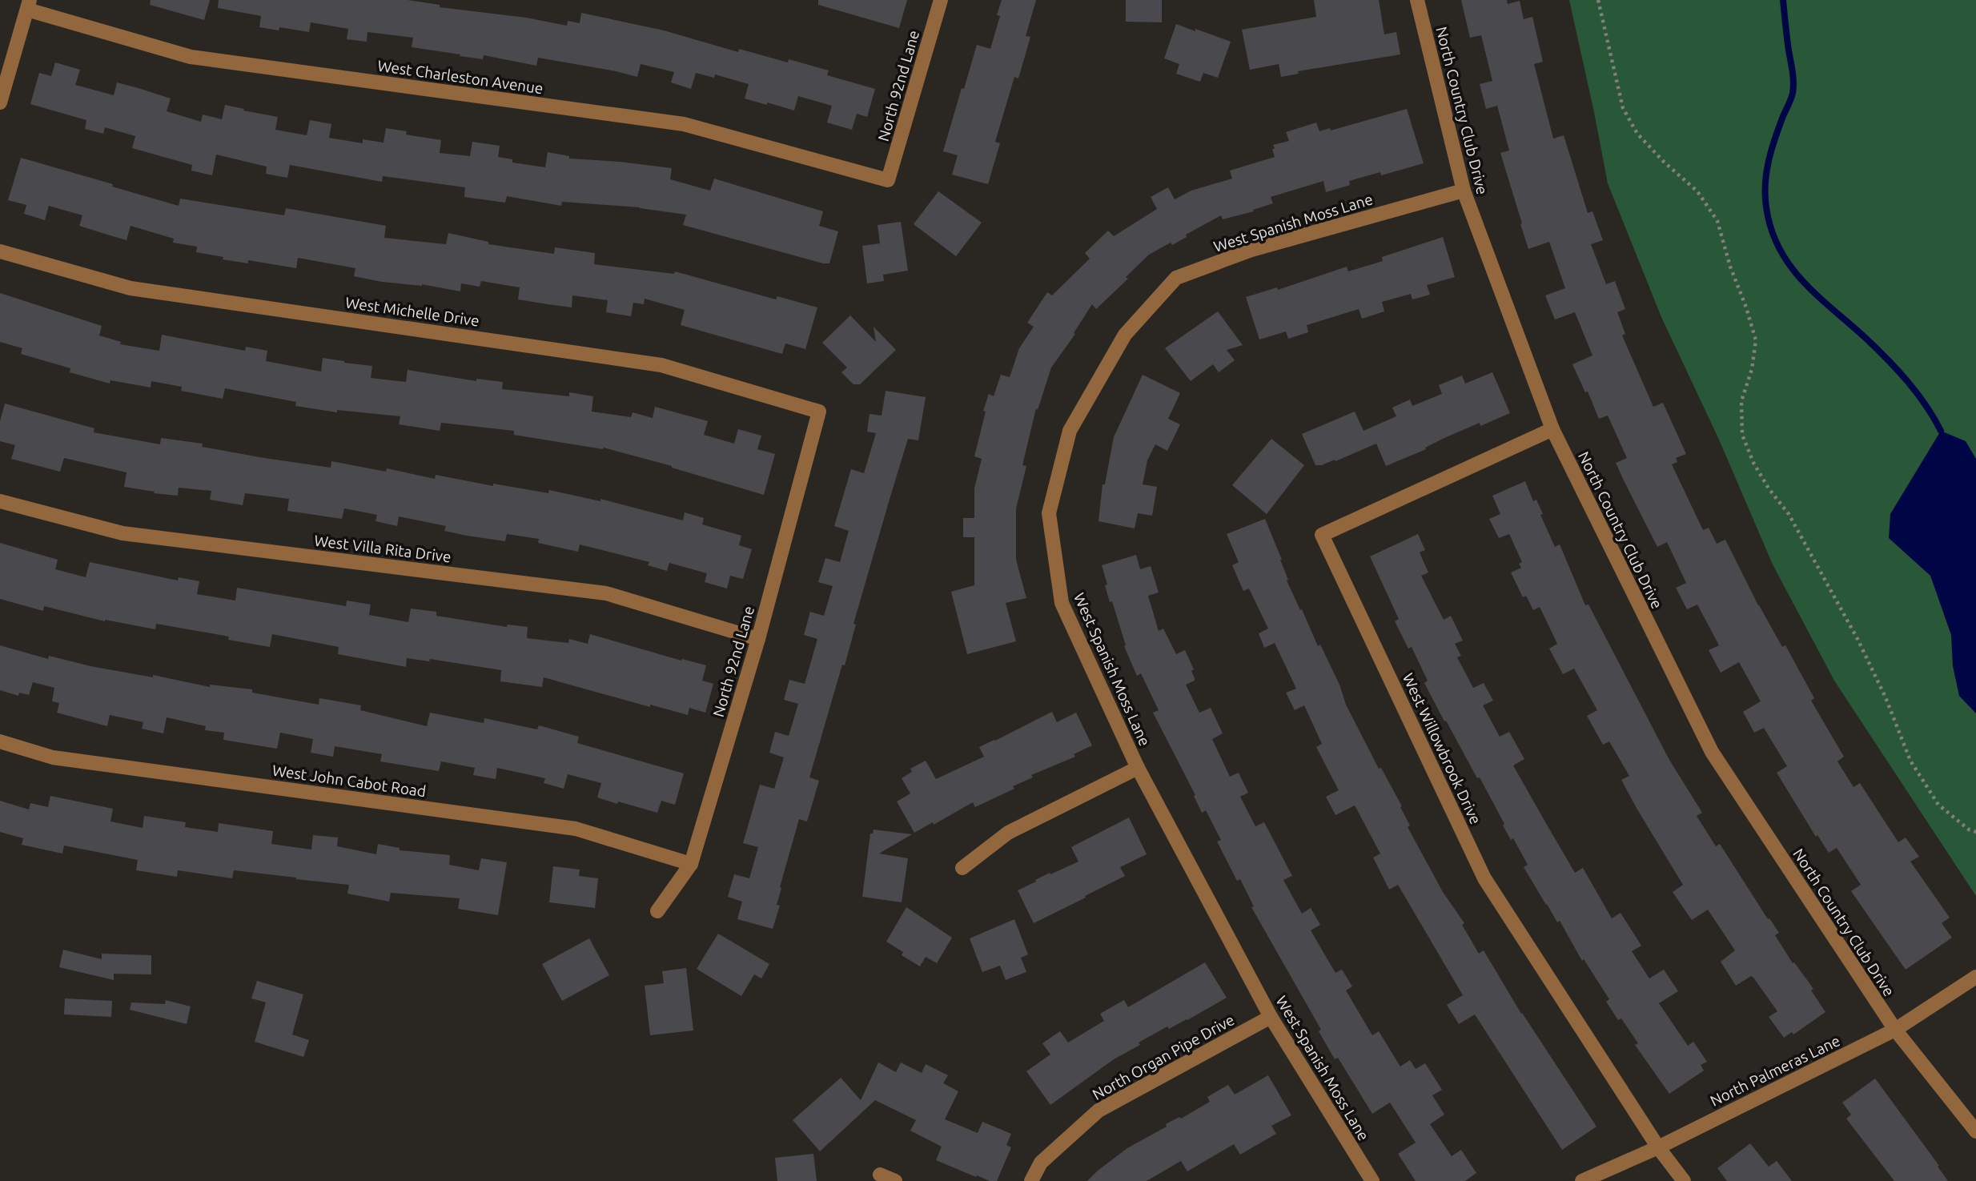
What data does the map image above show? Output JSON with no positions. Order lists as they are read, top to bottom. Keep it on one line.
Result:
{"streets":{"street":["West Charleston Avenue","North 92nd Lane","North Country Club Drive","West Spanish Moss Lane","West Michelle Drive","West Villa Rita Drive","West Willowbrook Drive","West John Cabot Road","North Organ Pipe Drive","North Palmeras Lane"]},"crossings":[["West Charleston Avenue","North 92nd Lane"],["North 92nd Lane","West Michelle Drive"],["North 92nd Lane","West Villa Rita Drive"],["North 92nd Lane","West John Cabot Road"],["North Country Club Drive","West Spanish Moss Lane"],["North Country Club Drive","West Willowbrook Drive"],["North Country Club Drive","North Palmeras Lane"],["West Spanish Moss Lane","North Organ Pipe Drive"],["West Willowbrook Drive","North Palmeras Lane"]]}
